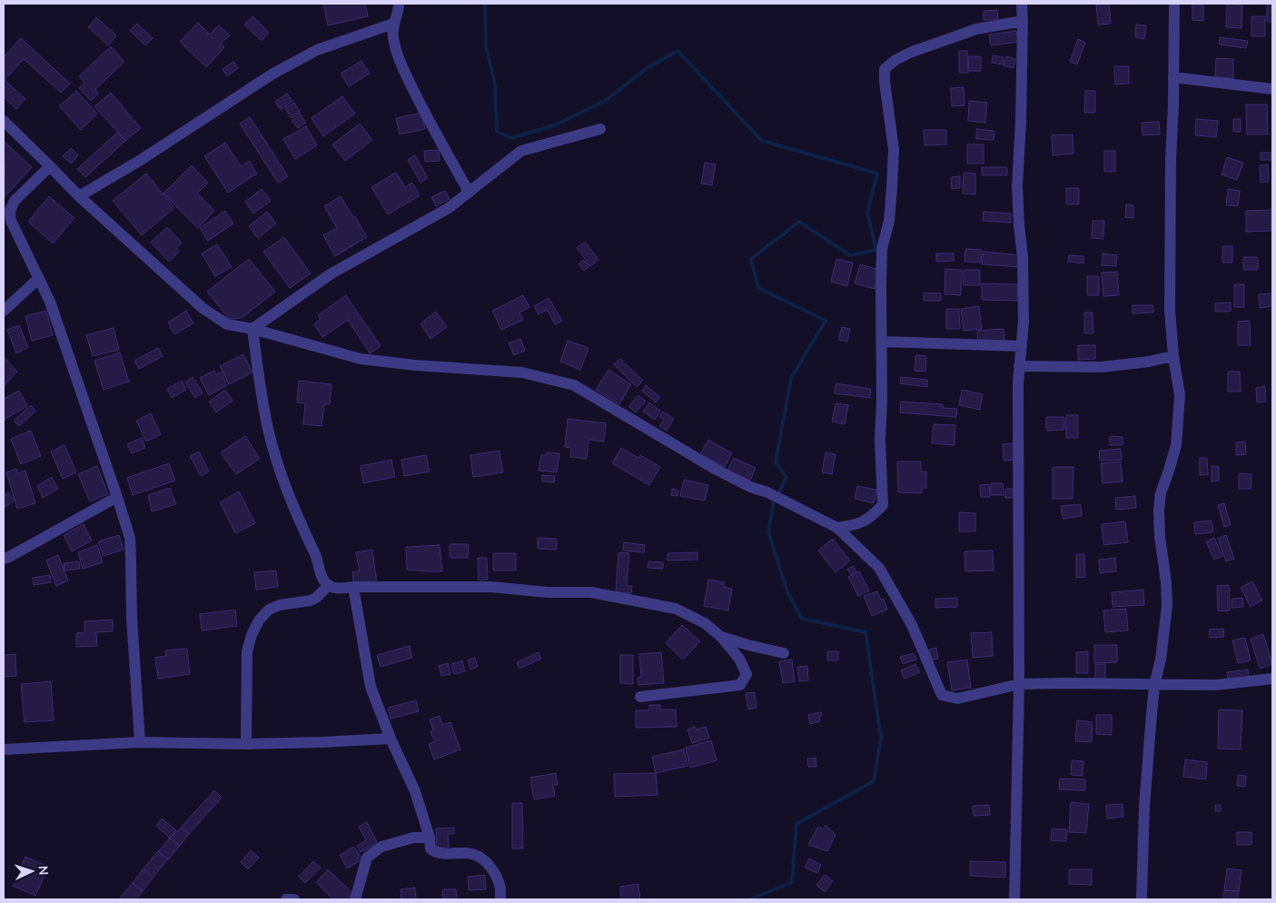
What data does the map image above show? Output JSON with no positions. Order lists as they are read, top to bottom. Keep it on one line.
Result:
{"north":"right"}
